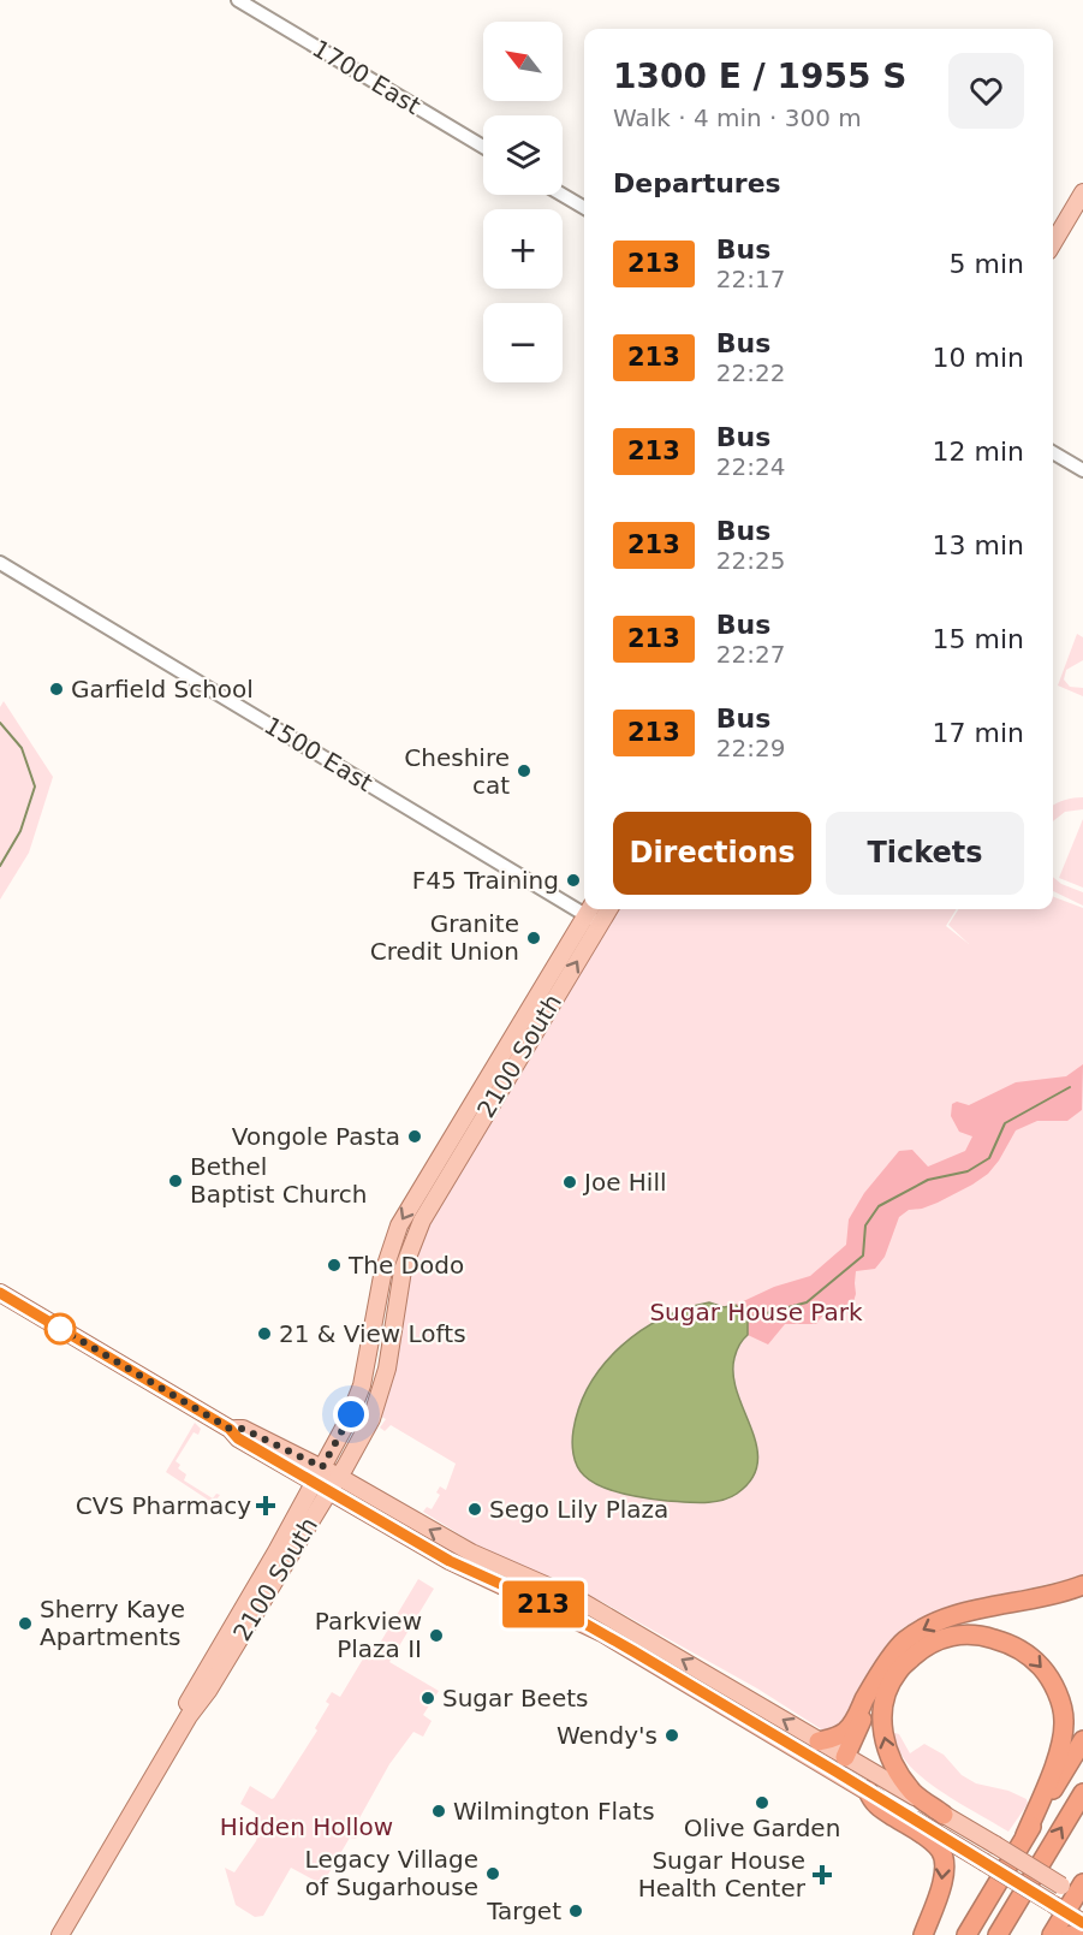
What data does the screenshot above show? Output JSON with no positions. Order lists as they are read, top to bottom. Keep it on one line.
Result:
{"streets":{"main road":["2100 South"],"street":["1700 East","1500 East"]},"parks":["Sugar House Park","Hidden Hollow"],"places":{"other":["Garfield School","Cheshire cat","F45 Training","Granite Credit Union","Vongole Pasta","Bethel Baptist Church","Joe Hill","The Dodo","21 & View Lofts","Sego Lily Plaza","Sherry Kaye Apartments","Parkview Plaza II","Sugar Beets","Wendy's","Olive Garden","Wilmington Flats","Legacy Village of Sugarhouse","Target"],"health":["CVS Pharmacy","Sugar House Health Center"]},"lines":["bus line 213"],"north":"top left","page":{"on_map":"213","map_buttons":["+","−"],"heading":[["1300 E / 1955 S","Walk · 4 min · 300 m"],"Departures"],"list":[{"mark":"213","name":"Bus","note":"22:17","value":"5 min"},{"mark":"213","name":"Bus","note":"22:22","value":"10 min"},{"mark":"213","name":"Bus","note":"22:24","value":"12 min"},{"mark":"213","name":"Bus","note":"22:25","value":"13 min"},{"mark":"213","name":"Bus","note":"22:27","value":"15 min"},{"mark":"213","name":"Bus","note":"22:29","value":"17 min"}],"buttons":["Directions","Tickets"]}}
